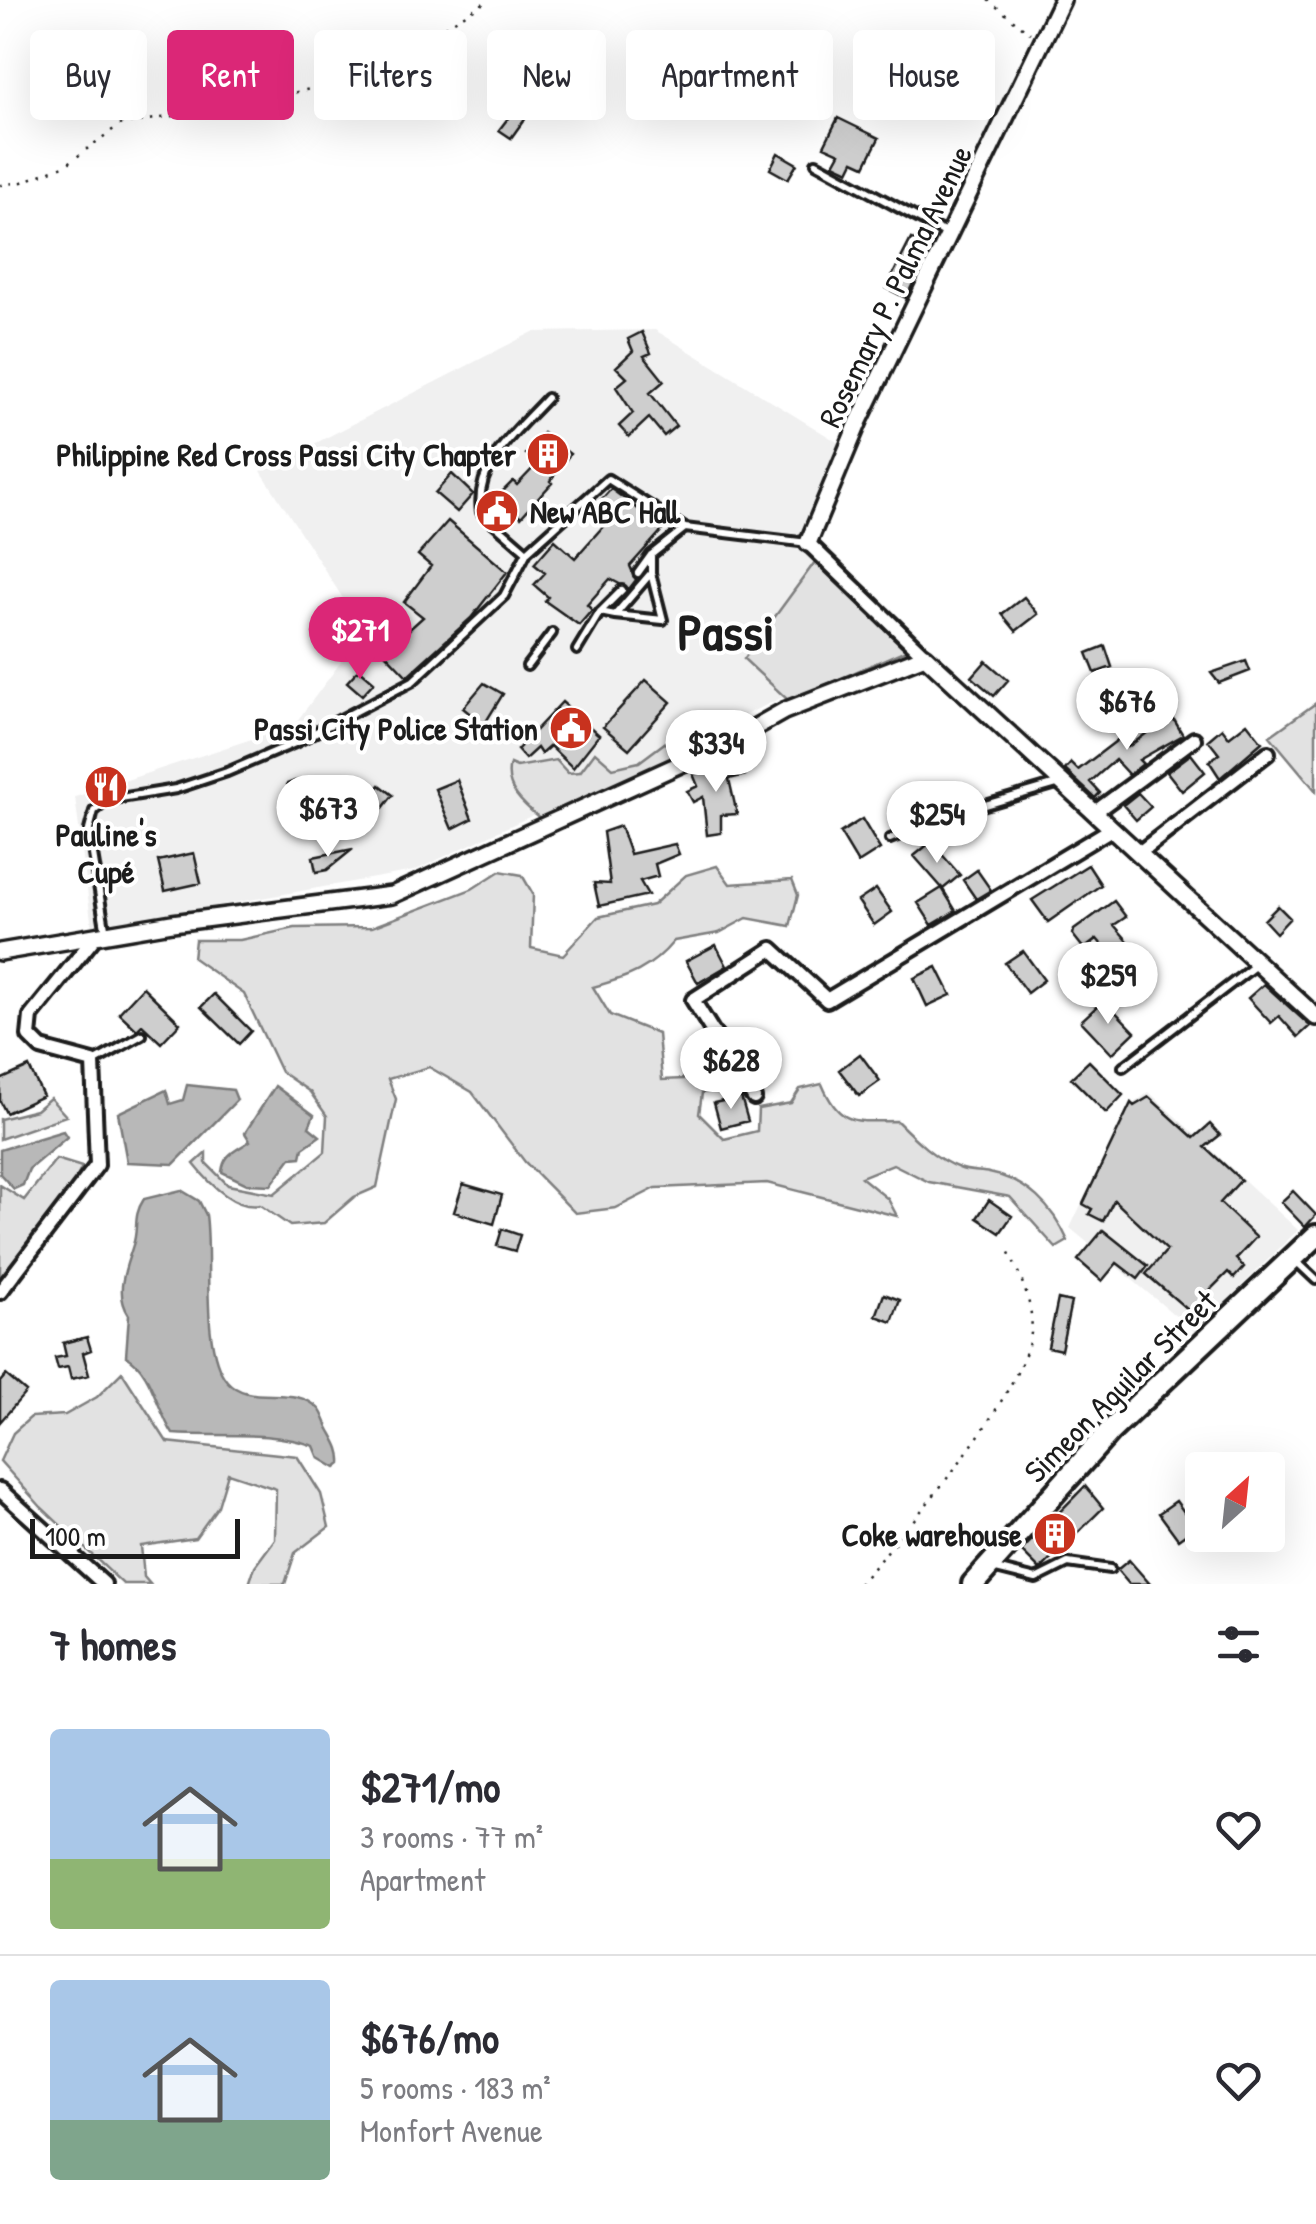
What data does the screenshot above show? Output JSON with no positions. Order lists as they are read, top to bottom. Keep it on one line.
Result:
{"streets":{"highway":["Simeon Aguilar Street"],"street":["Rosemary P. Palma Avenue"]},"districts":["Passi"],"places":{"building":["Philippine Red Cross Passi City Chapter","Coke warehouse"],"public building":["New ABC Hall","Passi City Police Station"],"restaurant":["Pauline's Cupé"]},"scale_bar":"100 m","north":"top right","page":{"chip":["Buy","Rent","Filters","New","Apartment","House"],"price":["$271","$676","$334","$673","$254","$259","$628"],"scale":"100 m","heading":"7 homes","list":[{"name":"$271/mo","note":"3 rooms · 77 m² · Apartment"},{"name":"$676/mo","note":"5 rooms · 183 m² · Monfort Avenue"}]}}
